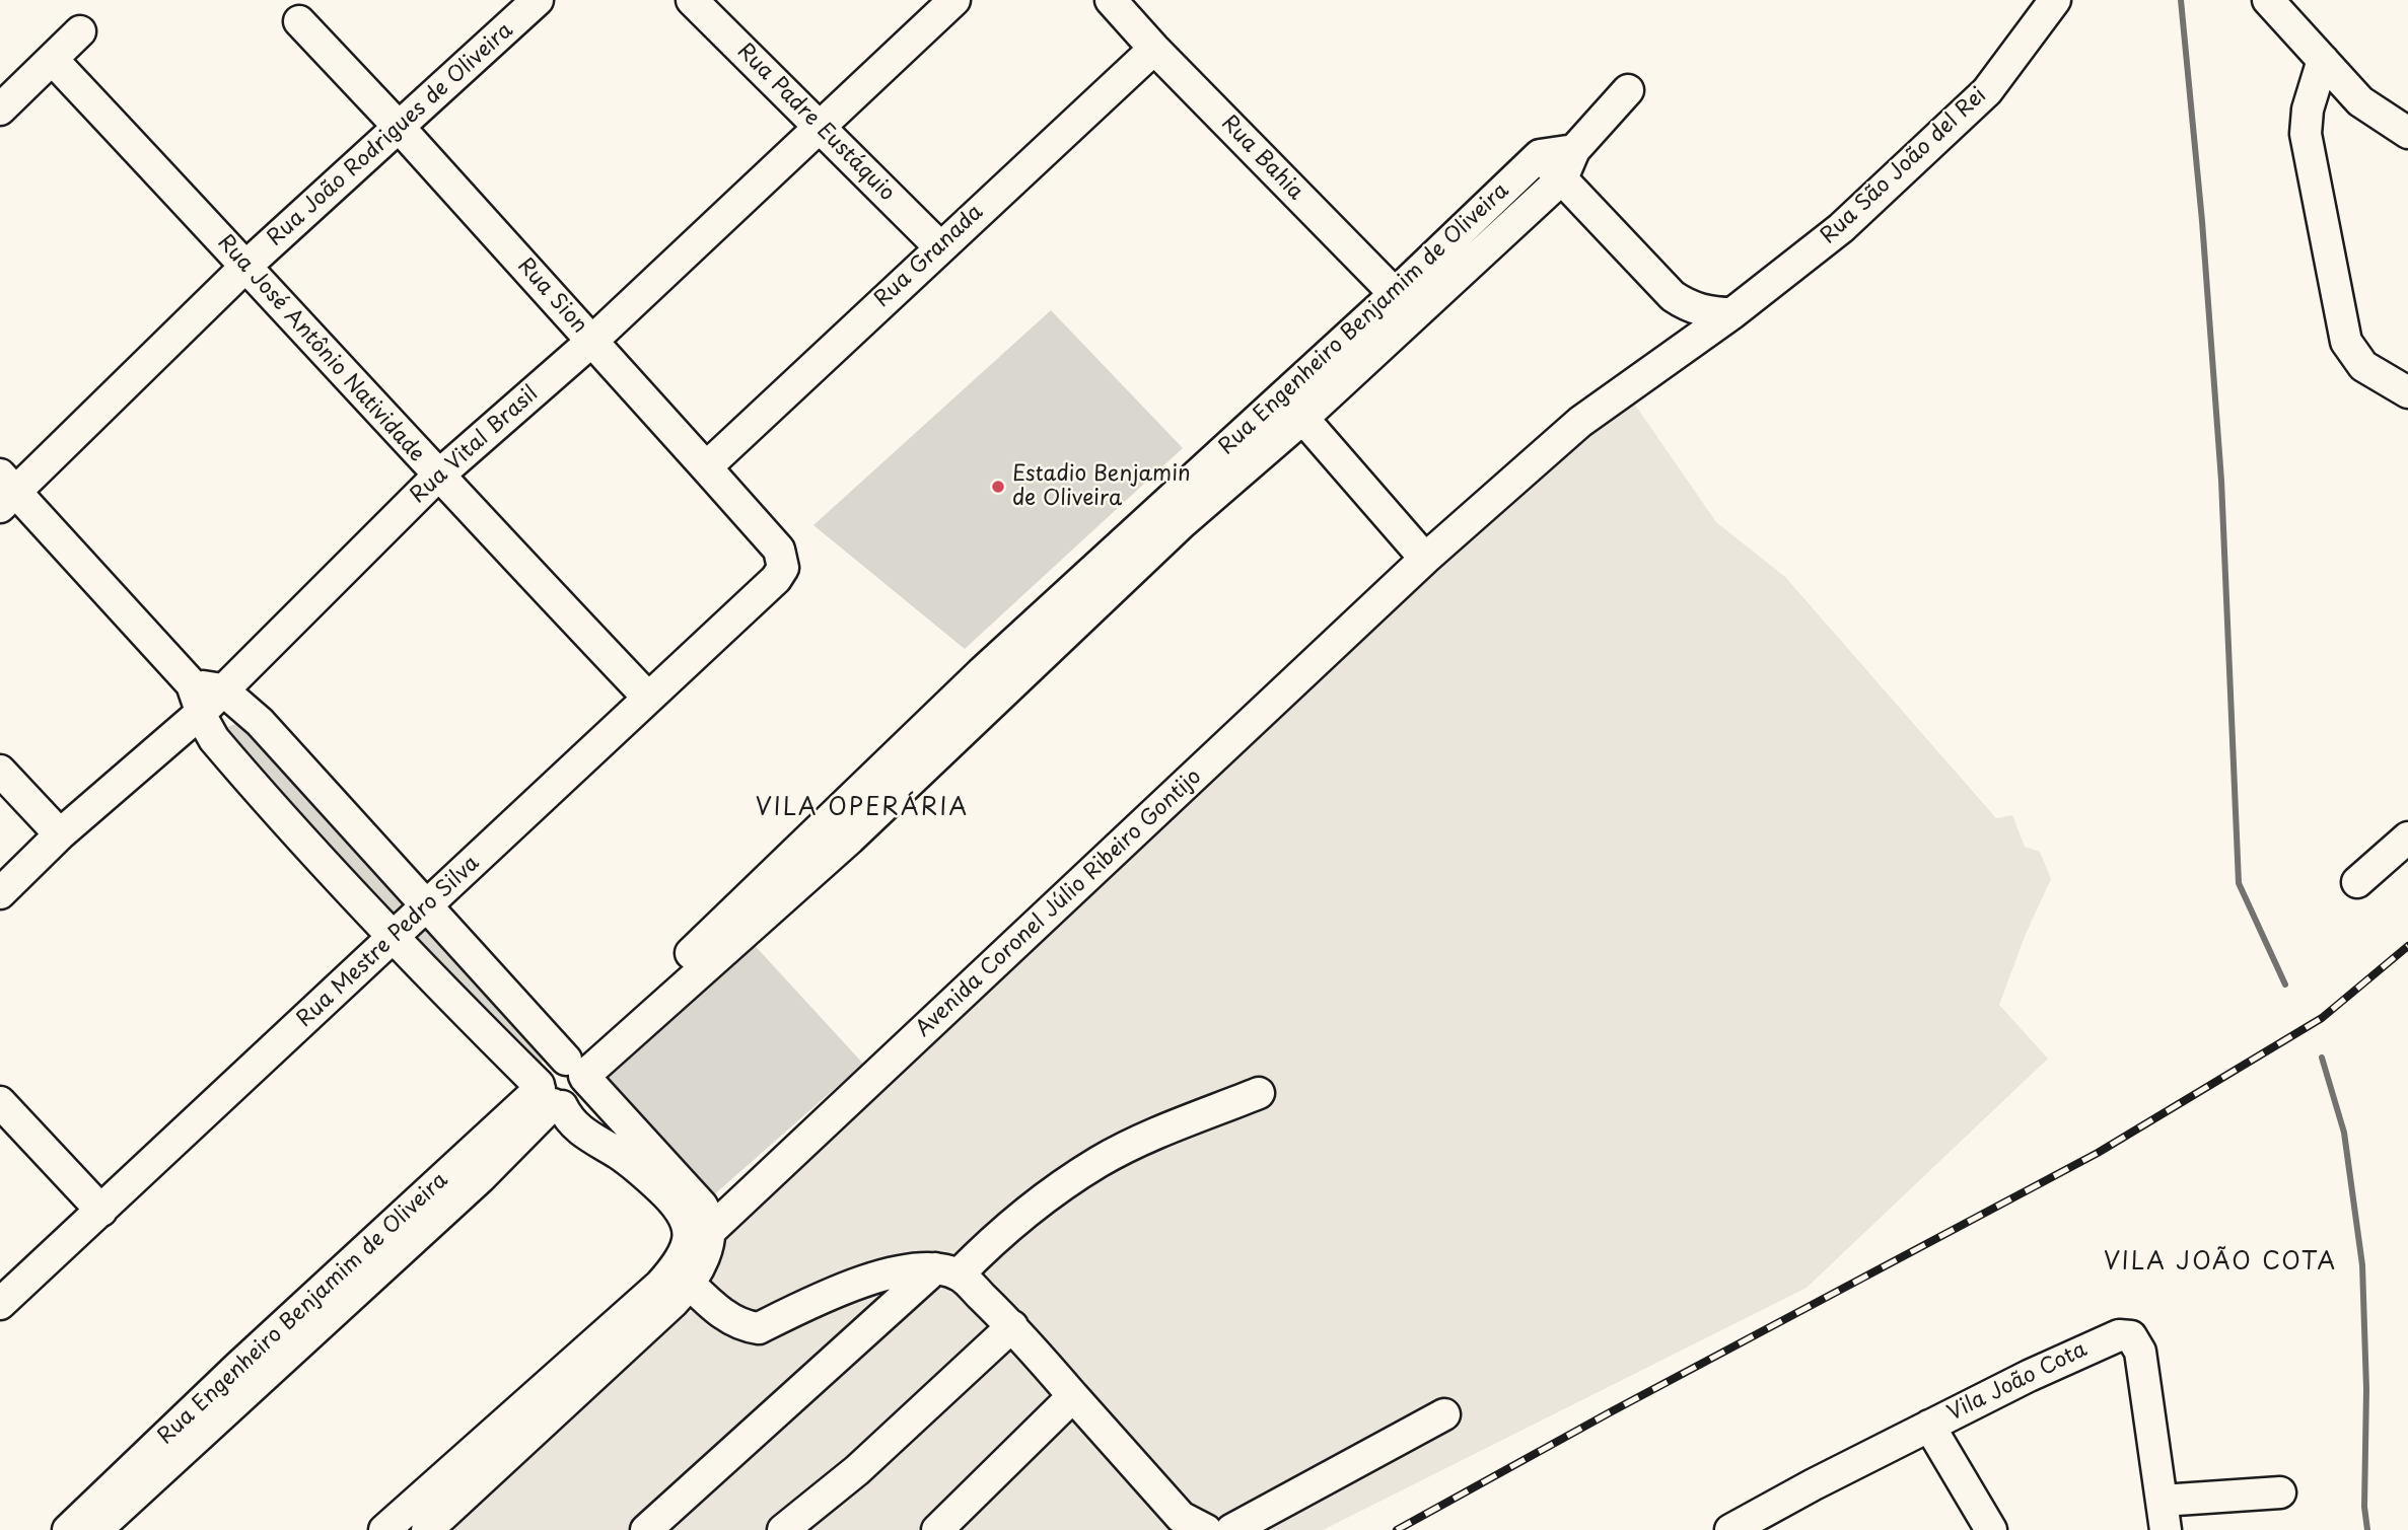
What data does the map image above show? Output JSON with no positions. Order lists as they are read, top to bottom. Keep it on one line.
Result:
{"streets":{"street":["Rua Padre Eustáquio","Rua João Rodrigues de Oliveira","Rua Bahia","Rua São João del Rei","Rua Granada","Rua Sion","Rua Engenheiro Benjamim de Oliveira","Rua José Antônio Natividade","Rua Vital Brasil","Avenida Coronel Júlio Ribeiro Gontijo","Rua Mestre Pedro Silva","Vila João Cota"]},"crossings":[["Rua Padre Eustáquio","Rua Granada"],["Rua Padre Eustáquio","Rua Vital Brasil"],["Rua João Rodrigues de Oliveira","Rua Sion"],["Rua João Rodrigues de Oliveira","Rua José Antônio Natividade"],["Rua Bahia","Rua Granada"],["Rua Bahia","Rua Engenheiro Benjamim de Oliveira"],["Rua São João del Rei","Avenida Coronel Júlio Ribeiro Gontijo"],["Rua Granada","Rua Sion"],["Rua Sion","Rua Vital Brasil"],["Rua Sion","Rua Mestre Pedro Silva"],["Rua José Antônio Natividade","Rua Vital Brasil"],["Rua José Antônio Natividade","Rua Mestre Pedro Silva"]],"districts":["VILA OPERÁRIA","VILA JOÃO COTA"],"places":["Estadio Benjamin de Oliveira"]}
